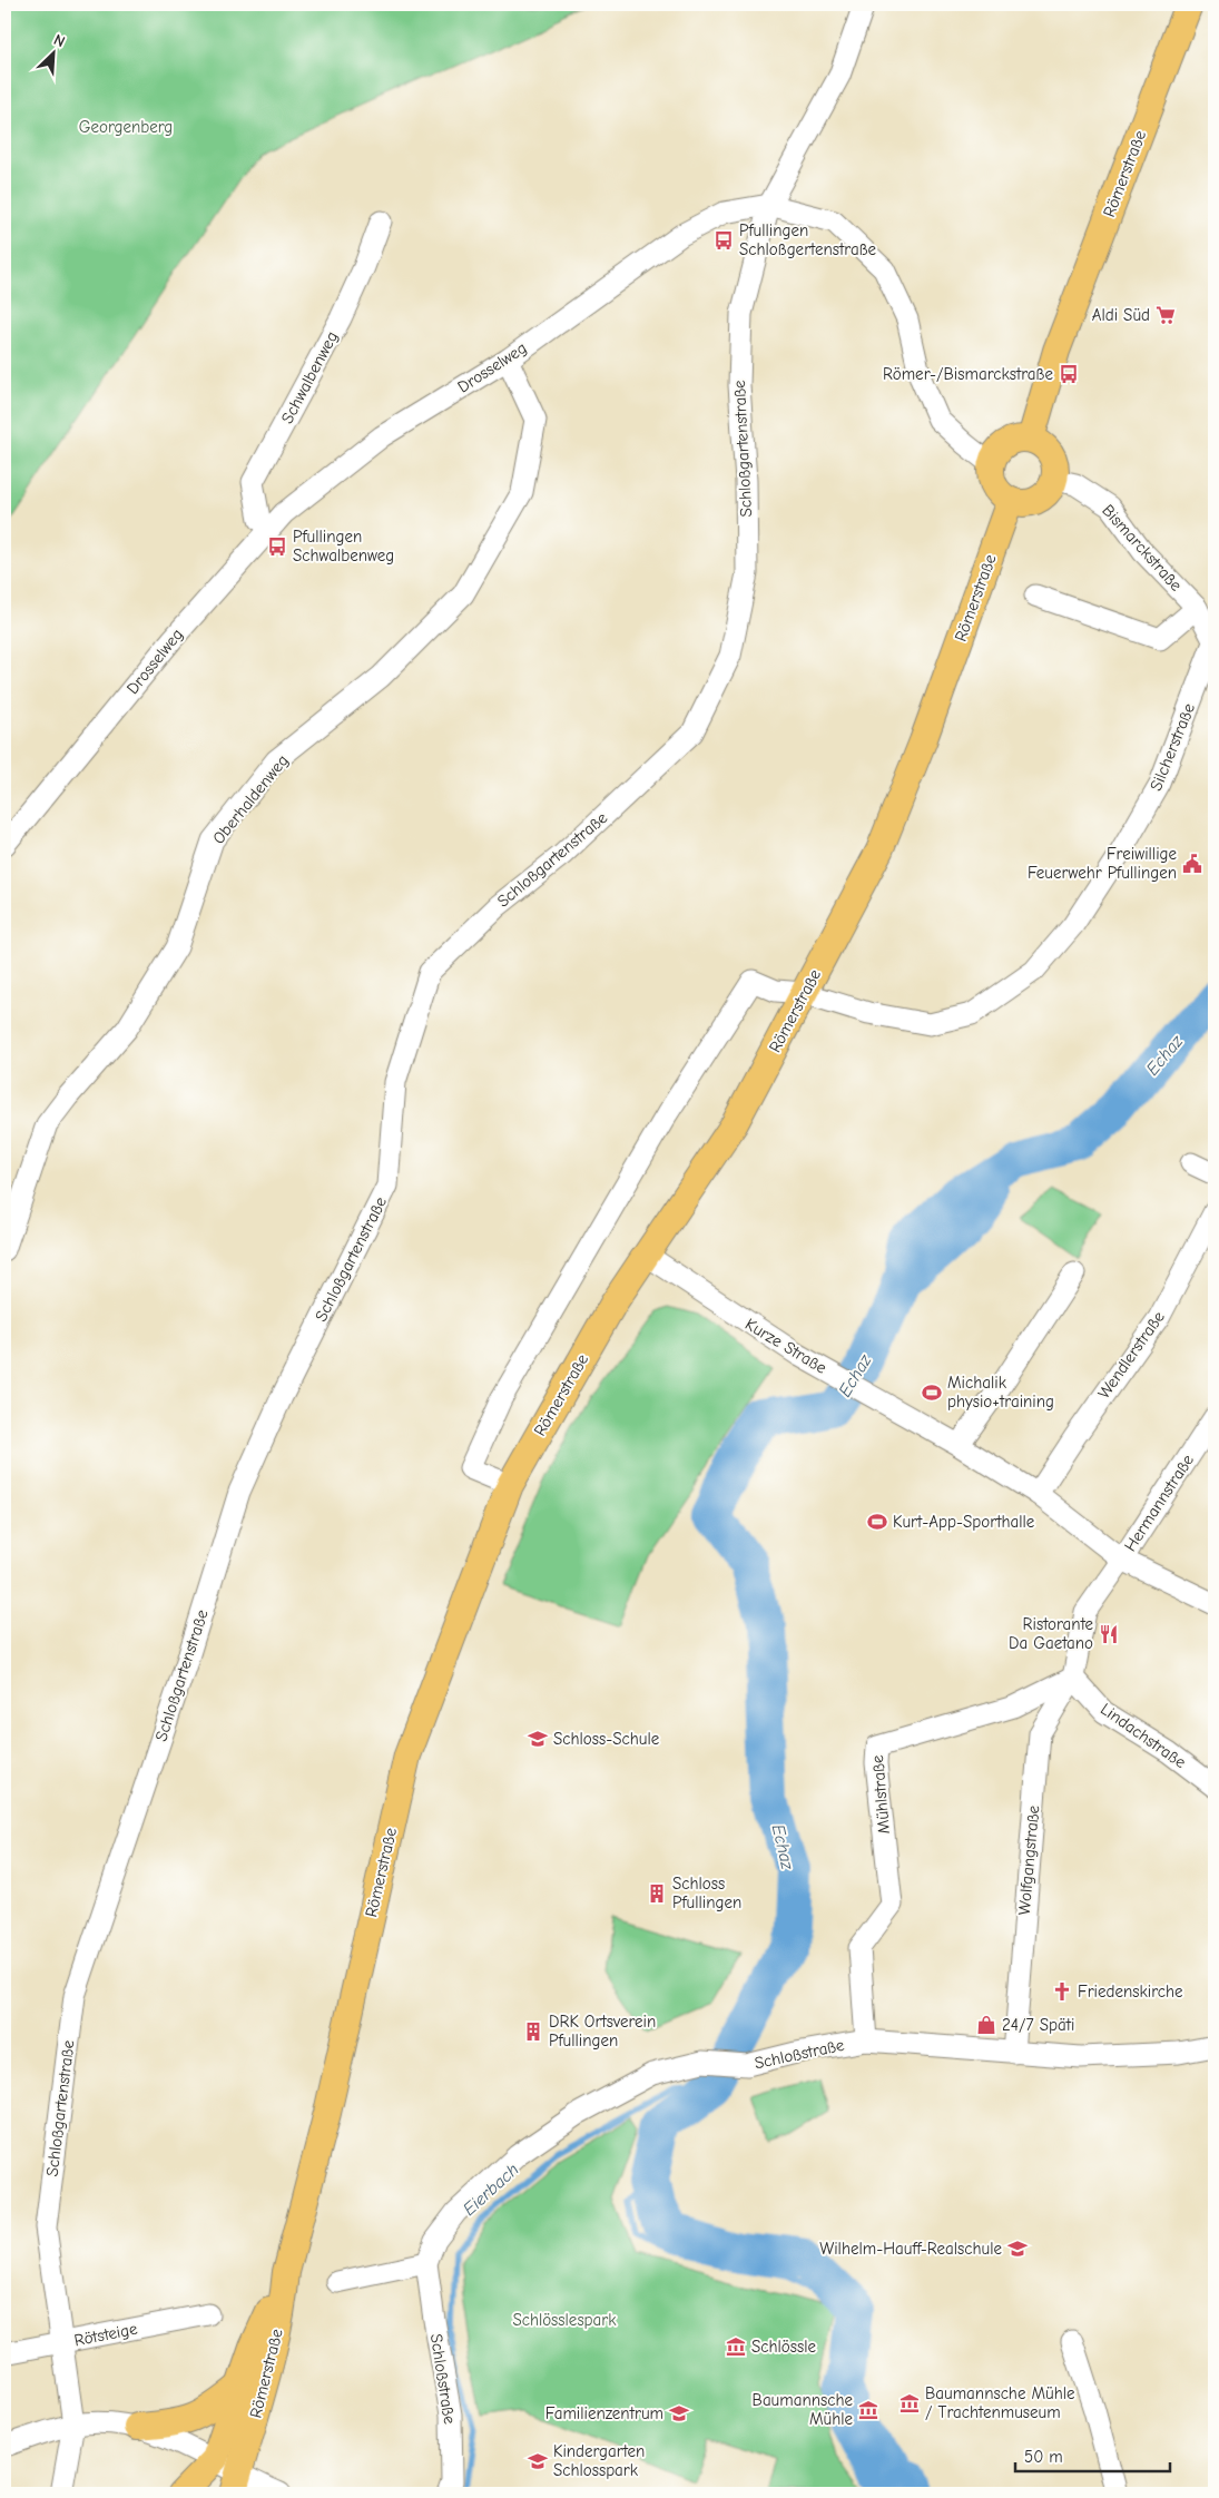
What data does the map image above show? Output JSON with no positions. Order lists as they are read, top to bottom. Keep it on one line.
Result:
{"streets":{"main road":["Römerstraße"],"street":["Drosselweg","Schwalbenweg","Schloßgartenstraße","Bismarckstraße","Silcherstraße","Oberhaldenweg","Kurze Straße","Wendlerstraße","Hermannstraße","Lindachstraße","Mühlstraße","Wolfgangstraße","Schloßstraße","Rötsteige"]},"crossings":[["Römerstraße","Drosselweg"],["Römerstraße","Bismarckstraße"],["Römerstraße","Silcherstraße"],["Römerstraße","Kurze Straße"],["Drosselweg","Schwalbenweg"],["Drosselweg","Schloßgartenstraße"],["Drosselweg","Bismarckstraße"],["Drosselweg","Oberhaldenweg"],["Schloßgartenstraße","Rötsteige"],["Bismarckstraße","Silcherstraße"],["Kurze Straße","Wendlerstraße"],["Kurze Straße","Hermannstraße"],["Lindachstraße","Mühlstraße"],["Lindachstraße","Wolfgangstraße"],["Mühlstraße","Wolfgangstraße"],["Mühlstraße","Schloßstraße"],["Wolfgangstraße","Schloßstraße"]],"water":["Echaz","Eierbach"],"parks":["Georgenberg","Schlösslespark"],"places":{"bus stop":["Pfullingen Schloßgertenstraße","Römer-/Bismarckstraße","Pfullingen Schwalbenweg"],"supermarket":["Aldi Süd"],"public building":["Freiwillige Feuerwehr Pfullingen"],"sports":["Michalik physio+training","Kurt-App-Sporthalle"],"restaurant":["Ristorante Da Gaetano"],"school or university":["Schloss-Schule","Wilhelm-Hauff-Realschule","Familienzentrum","Kindergarten Schlosspark"],"building":["Schloss Pfullingen","DRK Ortsverein Pfullingen"],"church":["Friedenskirche"],"shop":["24/7 Späti"],"museum":["Schlössle","Baumannsche Mühle / Trachtenmuseum","Baumannsche Mühle"]},"scale_bar":"50 m","north":"top right"}
